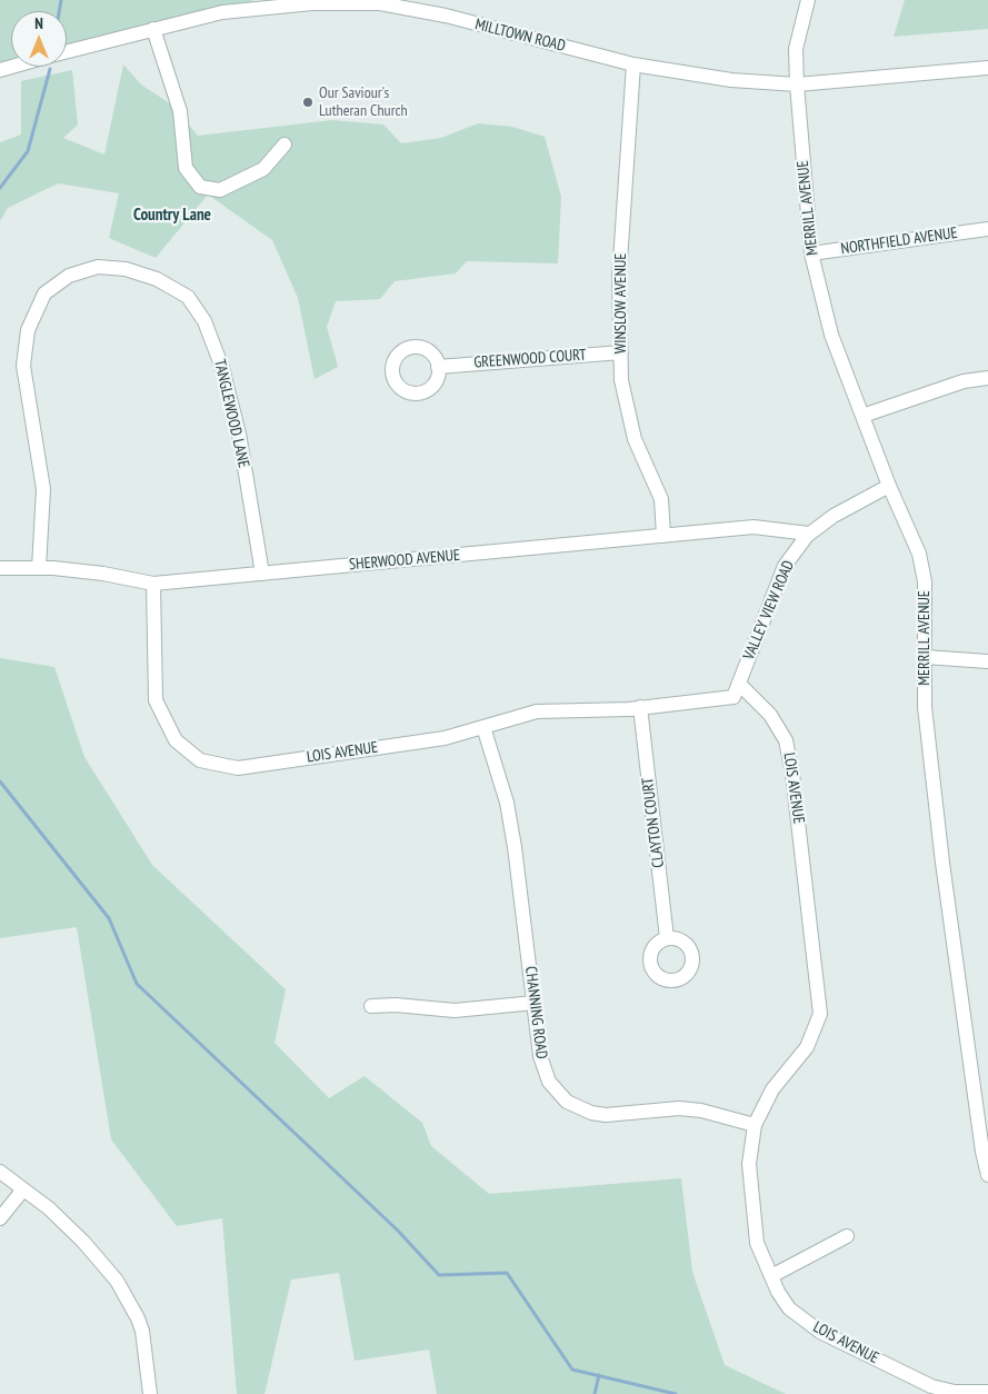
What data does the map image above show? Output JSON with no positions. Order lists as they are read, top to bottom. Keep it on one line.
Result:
{"streets":{"street":["MILLTOWN ROAD","MERRILL AVENUE","NORTHFIELD AVENUE","WINSLOW AVENUE","GREENWOOD COURT","TANGLEWOOD LANE","SHERWOOD AVENUE","VALLEY VIEW ROAD","LOIS AVENUE","CLAYTON COURT","CHANNING ROAD"]},"crossings":[["MILLTOWN ROAD","MERRILL AVENUE"],["MILLTOWN ROAD","WINSLOW AVENUE"],["MERRILL AVENUE","NORTHFIELD AVENUE"],["MERRILL AVENUE","VALLEY VIEW ROAD"],["WINSLOW AVENUE","GREENWOOD COURT"],["WINSLOW AVENUE","SHERWOOD AVENUE"],["TANGLEWOOD LANE","SHERWOOD AVENUE"],["SHERWOOD AVENUE","VALLEY VIEW ROAD"],["SHERWOOD AVENUE","LOIS AVENUE"],["VALLEY VIEW ROAD","LOIS AVENUE"],["LOIS AVENUE","CLAYTON COURT"],["LOIS AVENUE","CHANNING ROAD"]],"districts":["Country Lane"],"places":["Our Saviour's Lutheran Church"],"north":"top"}
